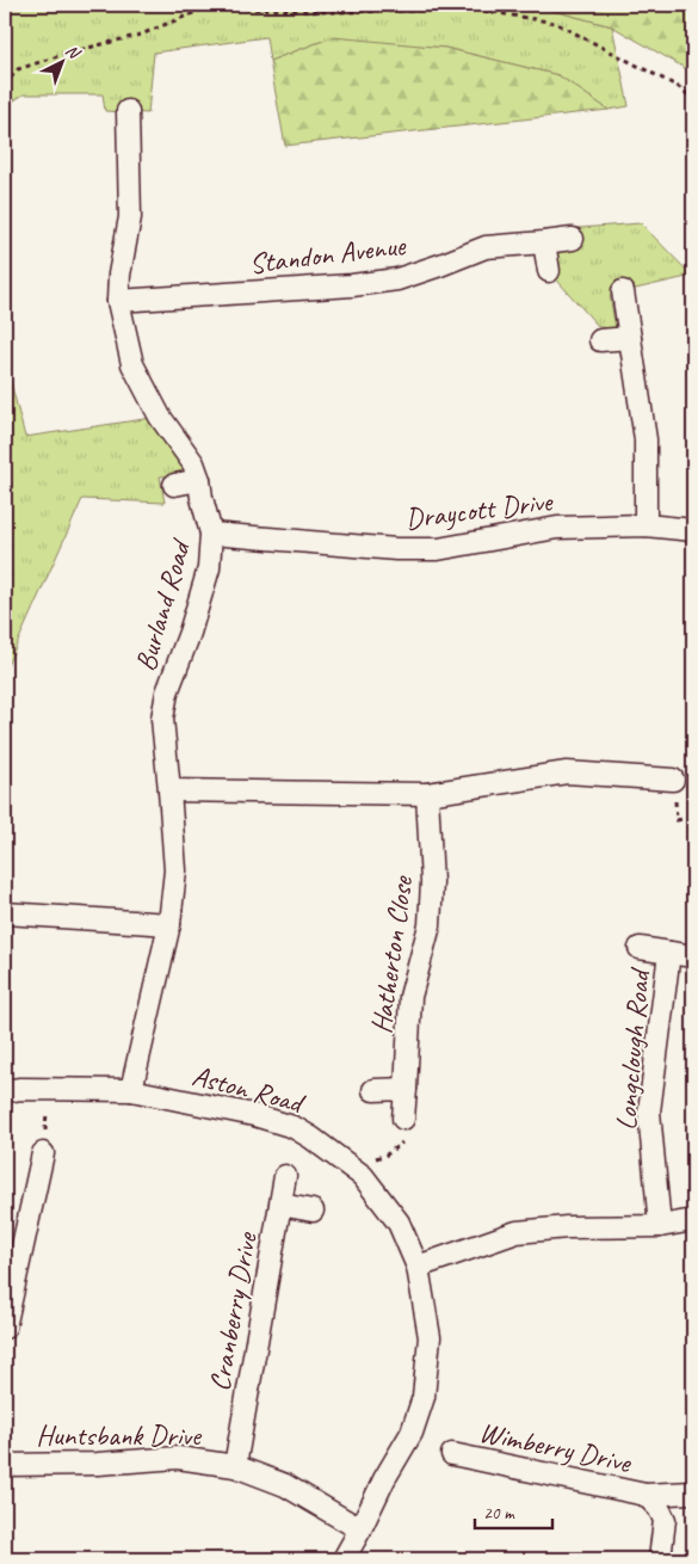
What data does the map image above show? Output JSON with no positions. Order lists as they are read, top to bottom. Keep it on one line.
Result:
{"streets":{"street":["Standon Avenue","Draycott Drive","Burland Road","Hatherton Close","Longclough Road","Aston Road","Cranberry Drive","Huntsbank Drive","Wimberry Drive"]},"crossings":[["Standon Avenue","Burland Road"],["Draycott Drive","Burland Road"],["Burland Road","Aston Road"],["Aston Road","Huntsbank Drive"],["Cranberry Drive","Huntsbank Drive"]],"scale_bar":"20 m","north":"top right"}
